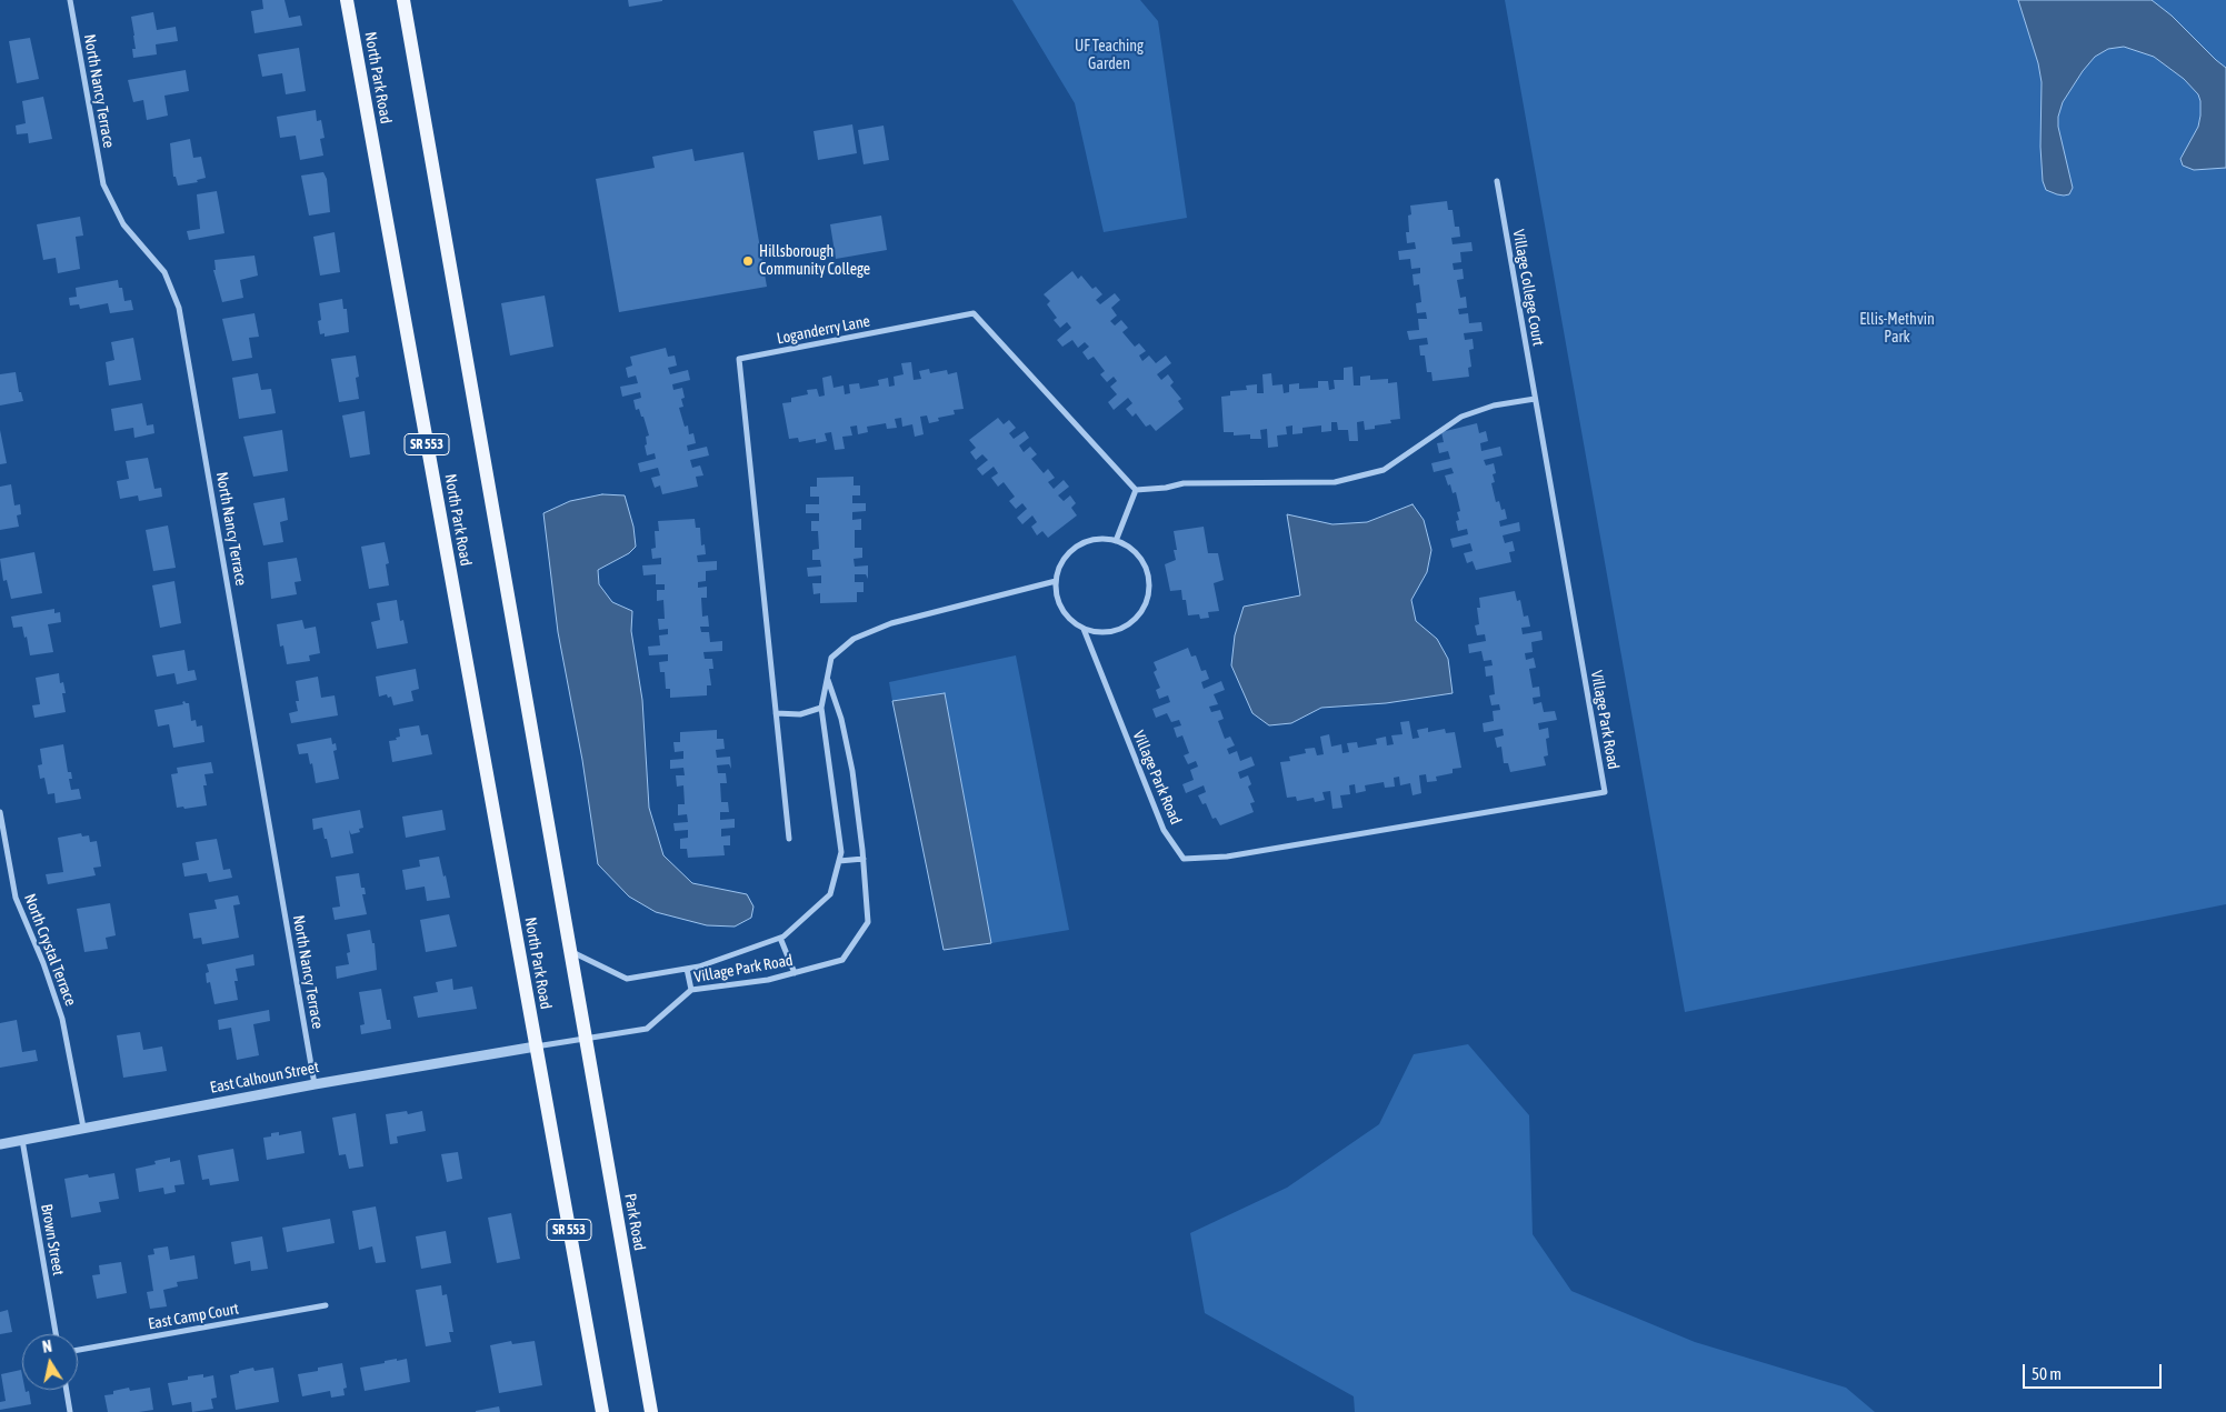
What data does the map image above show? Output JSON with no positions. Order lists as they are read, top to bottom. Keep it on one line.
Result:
{"streets":{"main road":["North Park Road","SR 553","Park Road"],"street":["North Nancy Terrace","Village College Court","Loganderry Lane","Village Park Road","North Crystal Terrace","East Calhoun Street","Brown Street","East Camp Court"]},"crossings":[["North Park Road","SR 553"],["North Park Road","Village Park Road"],["North Park Road","East Calhoun Street"],["North Nancy Terrace","East Calhoun Street"],["Village College Court","Village Park Road"],["SR 553","Village Park Road"],["SR 553","East Calhoun Street"],["Village Park Road","East Calhoun Street"],["Village Park Road","Park Road"],["North Crystal Terrace","East Calhoun Street"],["East Calhoun Street","Brown Street"]],"parks":["UF Teaching Garden","Ellis-Methvin Park"],"places":["Hillsborough Community College"],"scale_bar":"50 m","north":"top"}
